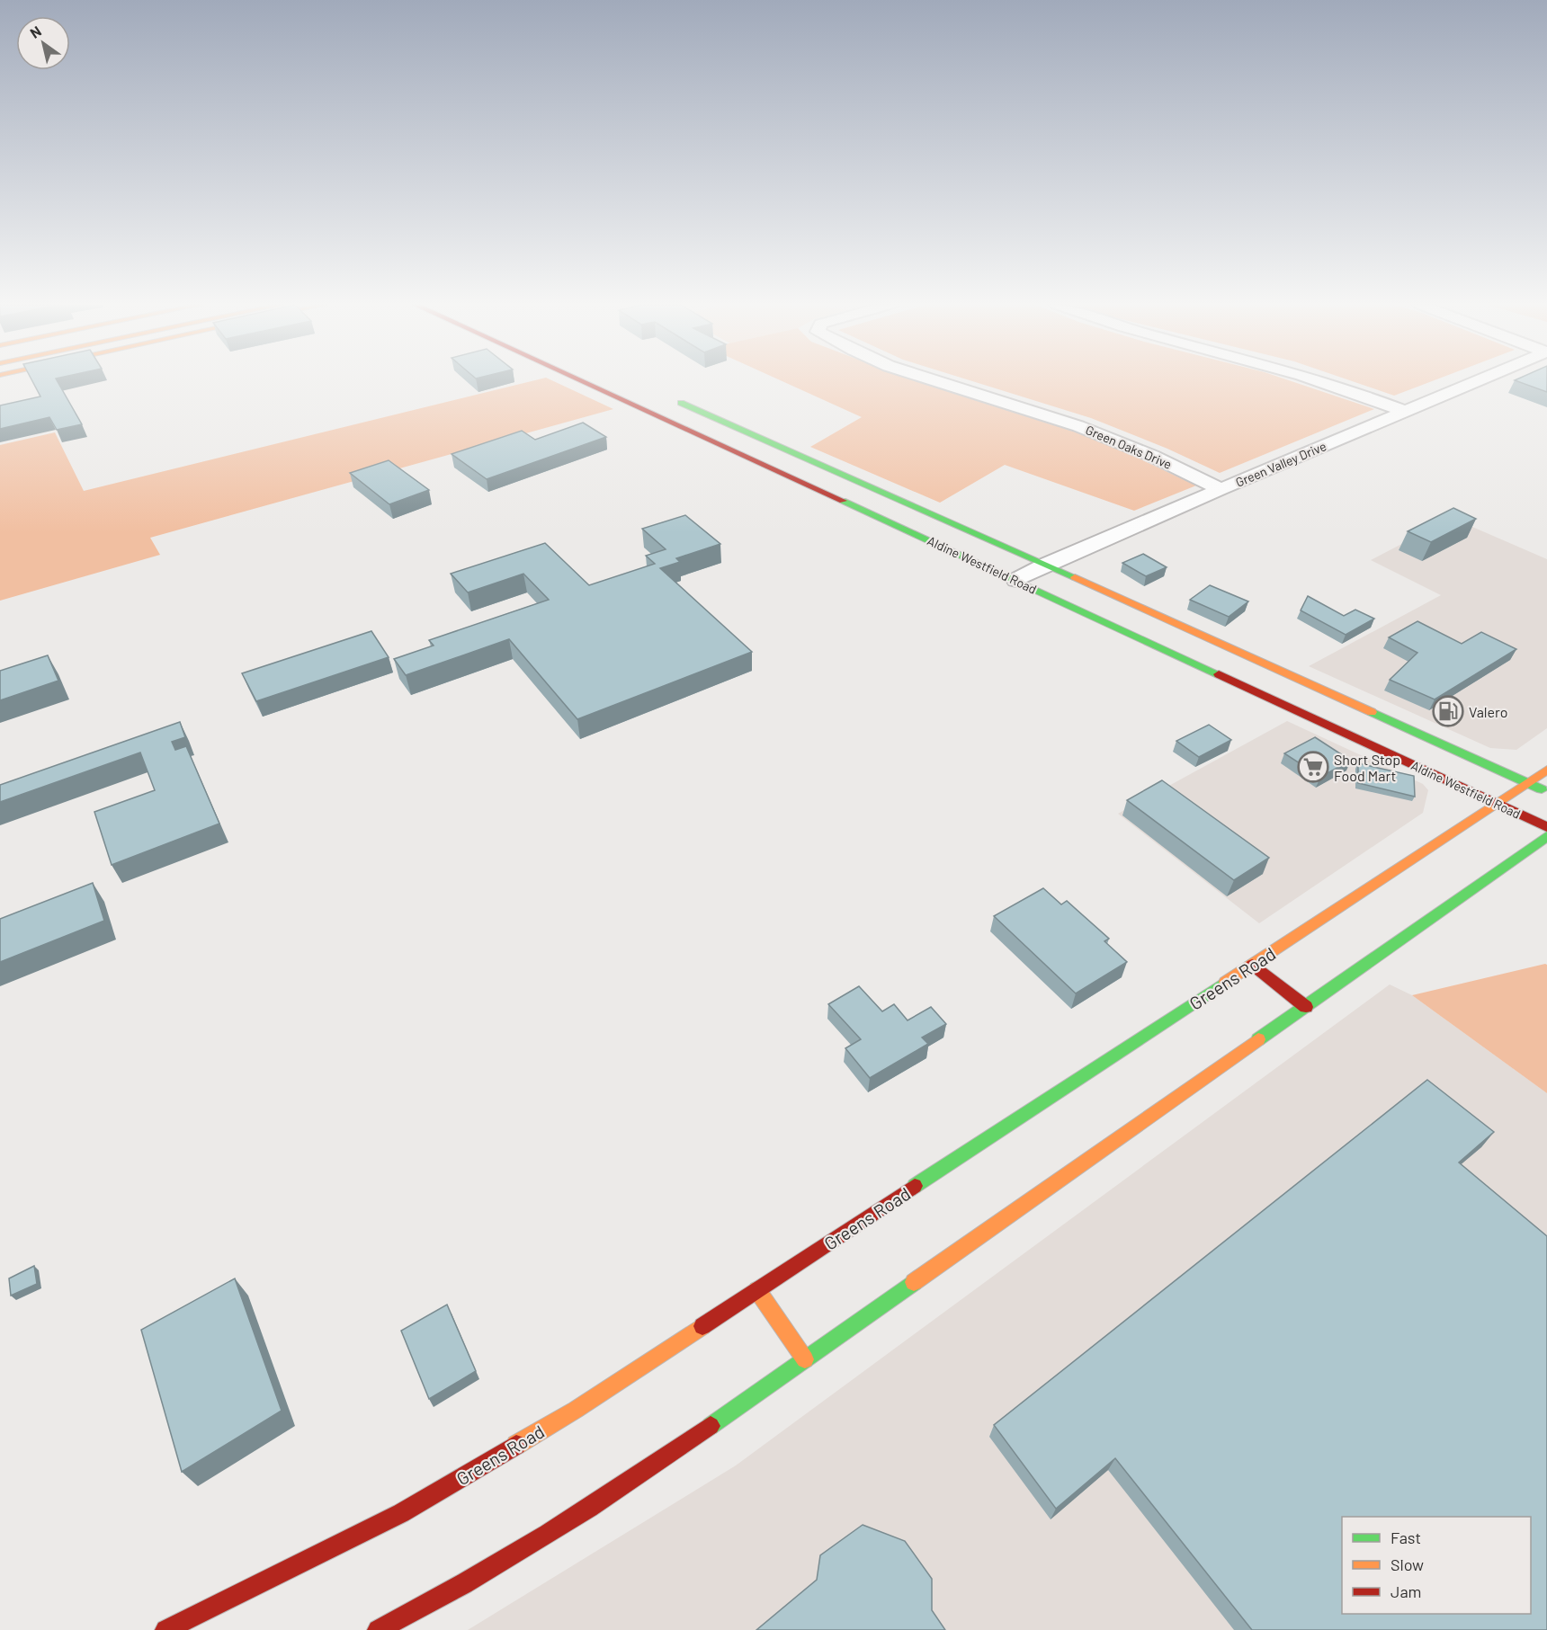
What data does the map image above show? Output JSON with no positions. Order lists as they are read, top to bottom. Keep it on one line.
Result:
{"streets":{"main road":["Aldine Westfield Road","Greens Road"],"street":["Green Oaks Drive","Green Valley Drive"]},"crossings":[["Green Oaks Drive","Green Valley Drive"],["Green Valley Drive","Aldine Westfield Road"],["Aldine Westfield Road","Greens Road"]],"places":{"fuel station":["Valero"],"supermarket":["Short Stop Food Mart"]},"legend":["Fast","Slow","Jam"],"north":"top left"}
